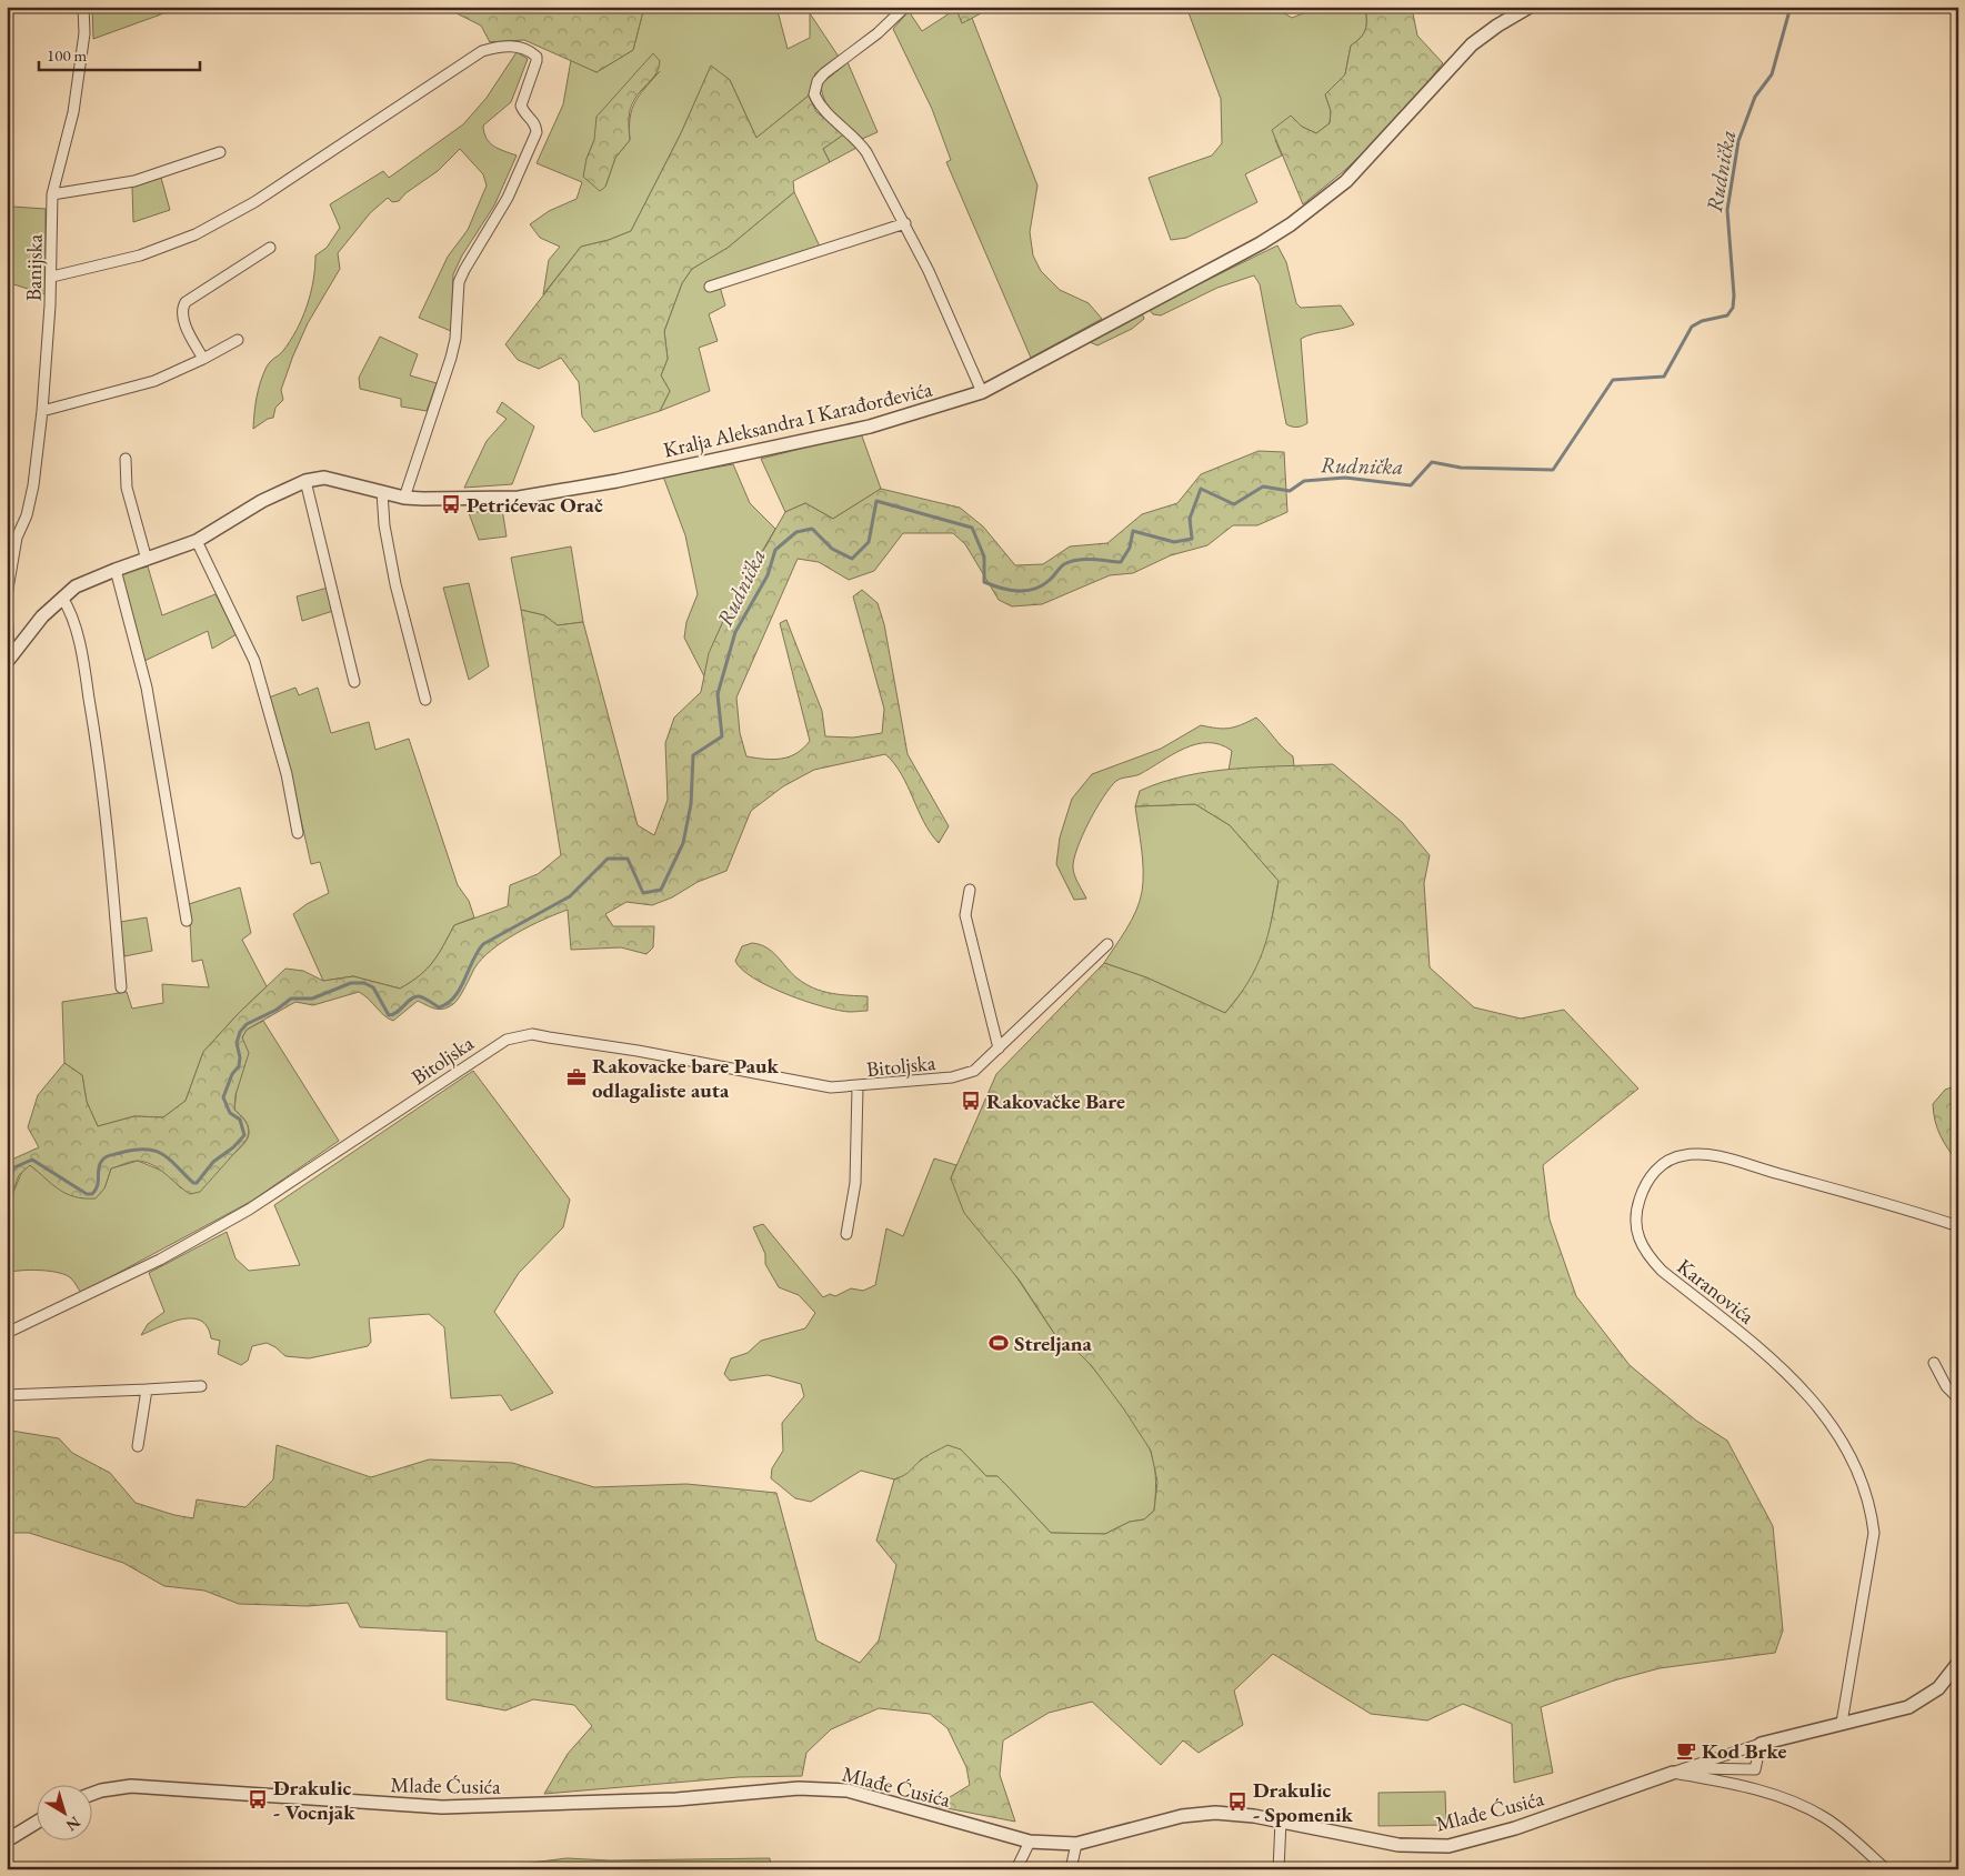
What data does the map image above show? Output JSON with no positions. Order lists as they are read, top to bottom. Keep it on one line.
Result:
{"streets":{"street":["Banijska","Kralja Aleksandra I Karađorđevića","Bitoljska","Karanovića","Mlađe Ćusića"]},"crossings":[["Karanovića","Mlađe Ćusića"]],"water":["Rudnička"],"places":{"bus stop":["Petrićevac Orač","Rakovačke Bare","Drakulic - Vocnjak","Drakulic - Spomenik"],"office":["Rakovacke bare Pauk odlagaliste auta"],"sports":["Streljana"],"cafe":["Kod Brke"]},"scale_bar":"100 m","north":"bottom right"}
